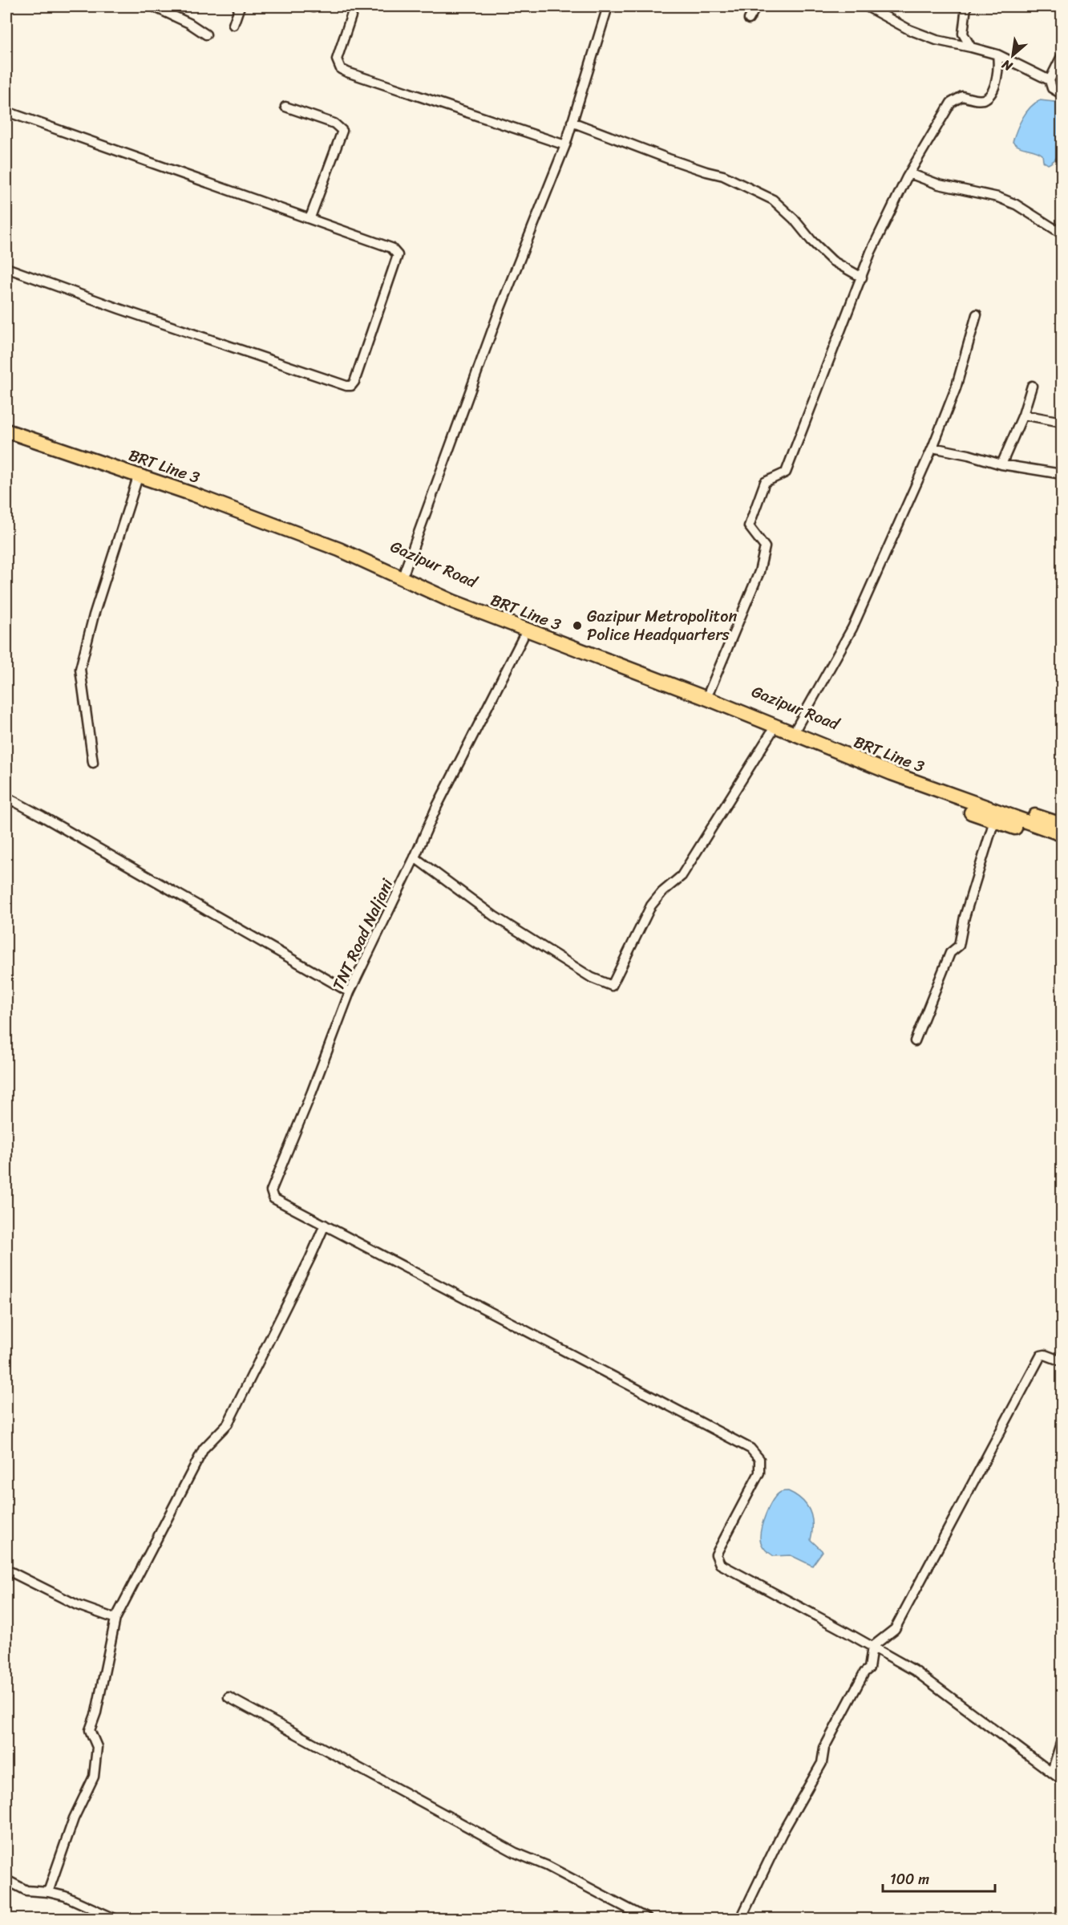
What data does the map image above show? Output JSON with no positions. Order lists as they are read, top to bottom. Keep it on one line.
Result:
{"streets":{"main road":["BRT Line 3","Gazipur Road"],"street":["TNT Road Naljani"]},"crossings":[["Gazipur Road","TNT Road Naljani"]],"places":["Gazipur Metropoliton Police Headquarters"],"scale_bar":"100 m","north":"bottom left"}
